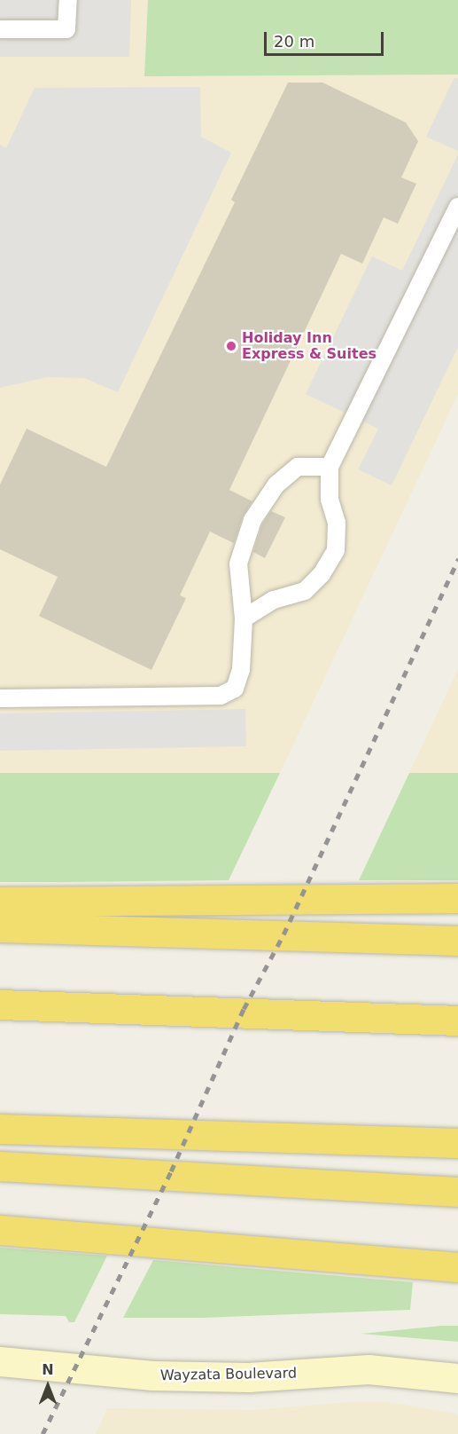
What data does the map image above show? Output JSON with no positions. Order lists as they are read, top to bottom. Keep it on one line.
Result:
{"streets":{"street":["Wayzata Boulevard"]},"places":["Holiday Inn Express & Suites"],"scale_bar":"20 m","north":"top"}
